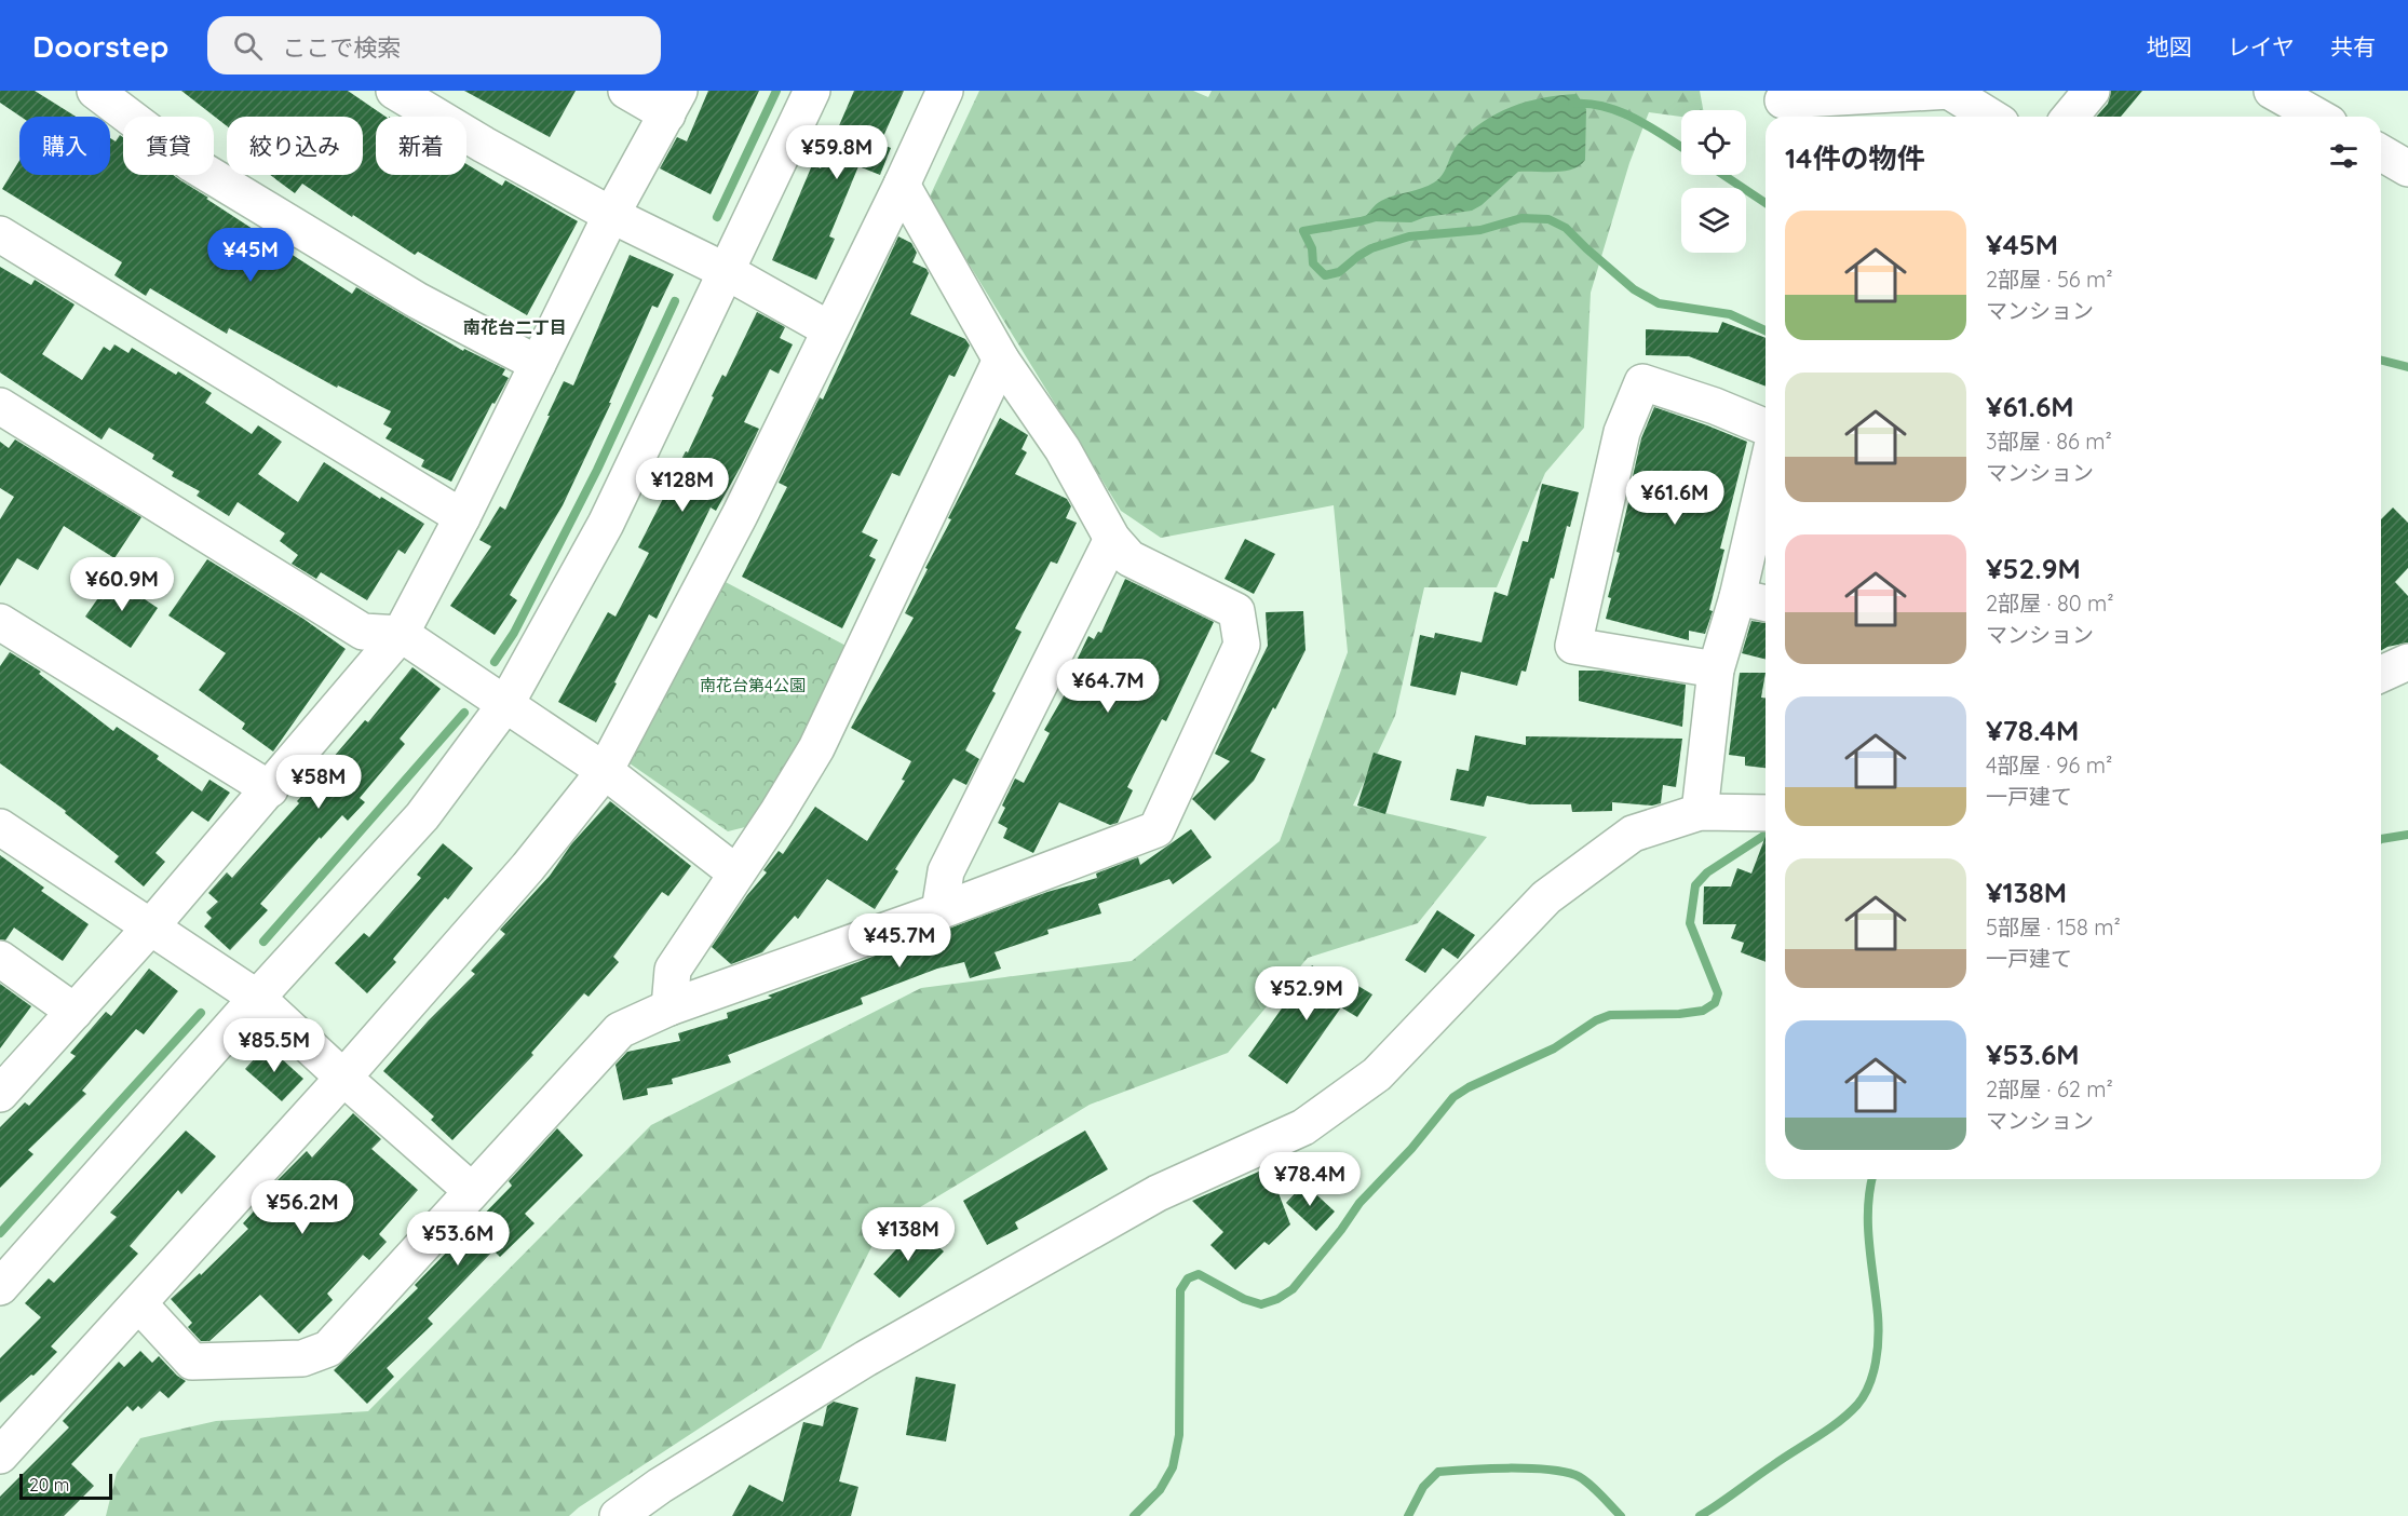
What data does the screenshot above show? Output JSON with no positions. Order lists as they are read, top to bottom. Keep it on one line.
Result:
{"districts":["南花台二丁目"],"parks":["南花台第4公園"],"scale_bar":"20 m","page":{"header":"Doorstep","search":"ここで検索","nav":["地図","レイヤ","共有"],"chip":["購入","賃貸","絞り込み","新着"],"heading":"14件の物件","price":["¥59.8M","¥45M","¥128M","¥61.6M","¥60.9M","¥64.7M","¥58M","¥45.7M","¥52.9M","¥85.5M","¥78.4M","¥56.2M","¥138M","¥53.6M"],"list":[{"name":"¥45M","note":"2部屋 · 56 m² · マンション"},{"name":"¥61.6M","note":"3部屋 · 86 m² · マンション"},{"name":"¥52.9M","note":"2部屋 · 80 m² · マンション"},{"name":"¥78.4M","note":"4部屋 · 96 m² · 一戸建て"},{"name":"¥138M","note":"5部屋 · 158 m² · 一戸建て"},{"name":"¥53.6M","note":"2部屋 · 62 m² · マンション"}],"scale":"20 m"}}
